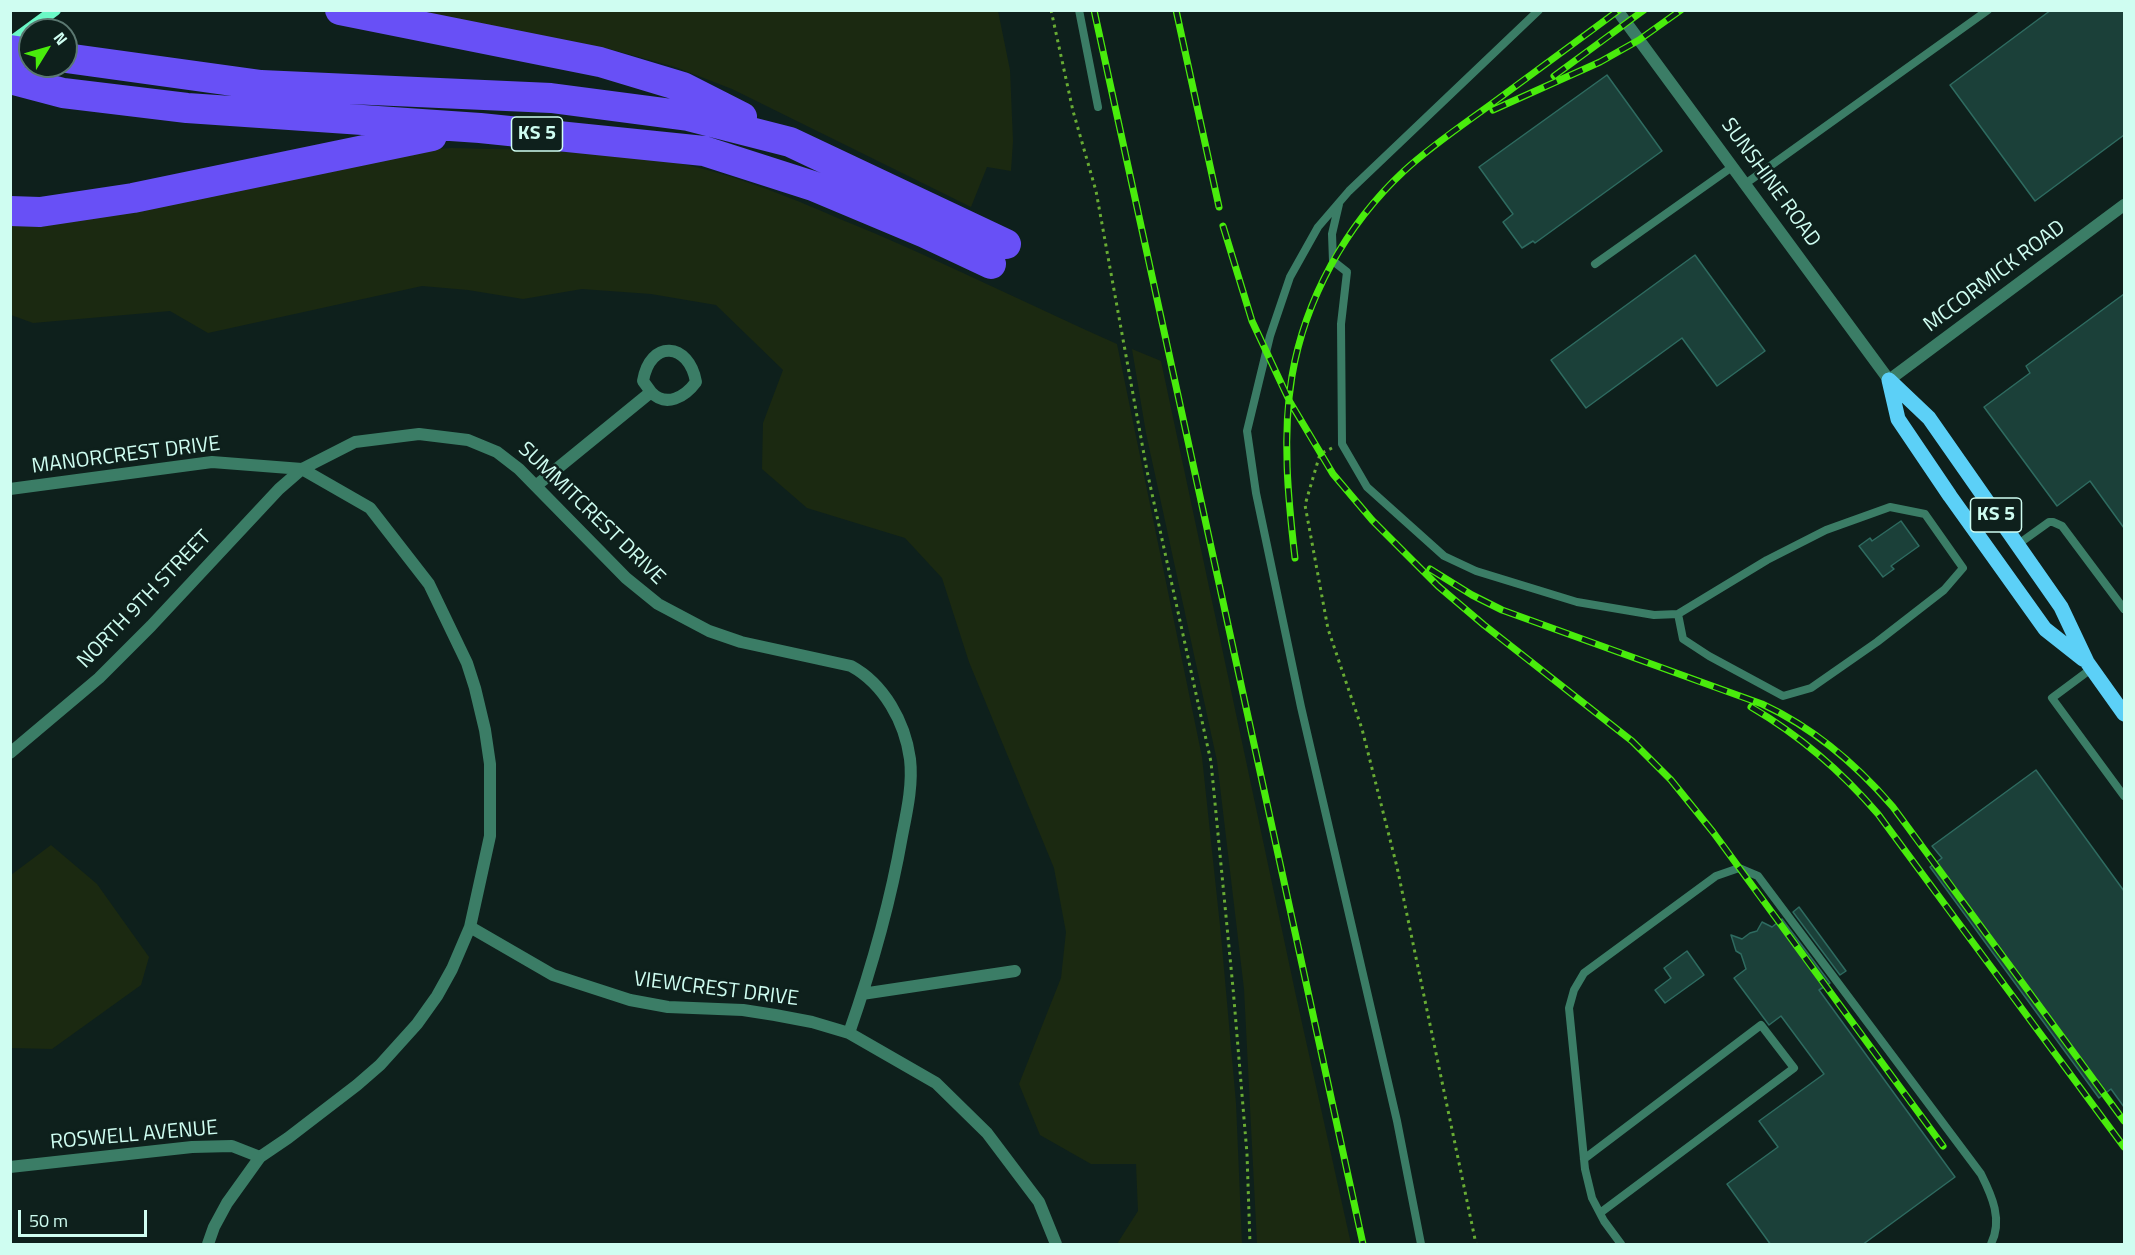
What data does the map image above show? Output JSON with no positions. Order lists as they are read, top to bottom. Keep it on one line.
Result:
{"streets":{"highway":["KS 5"],"main road":["SUNSHINE ROAD"],"street":["MCCORMICK ROAD","MANORCREST DRIVE","SUMMITCREST DRIVE","NORTH 9TH STREET","VIEWCREST DRIVE","ROSWELL AVENUE"]},"crossings":[["SUNSHINE ROAD","MCCORMICK ROAD"],["MANORCREST DRIVE","SUMMITCREST DRIVE"],["MANORCREST DRIVE","NORTH 9TH STREET"],["MANORCREST DRIVE","VIEWCREST DRIVE"],["MANORCREST DRIVE","ROSWELL AVENUE"],["SUMMITCREST DRIVE","NORTH 9TH STREET"],["SUMMITCREST DRIVE","VIEWCREST DRIVE"]],"scale_bar":"50 m","north":"top right"}
